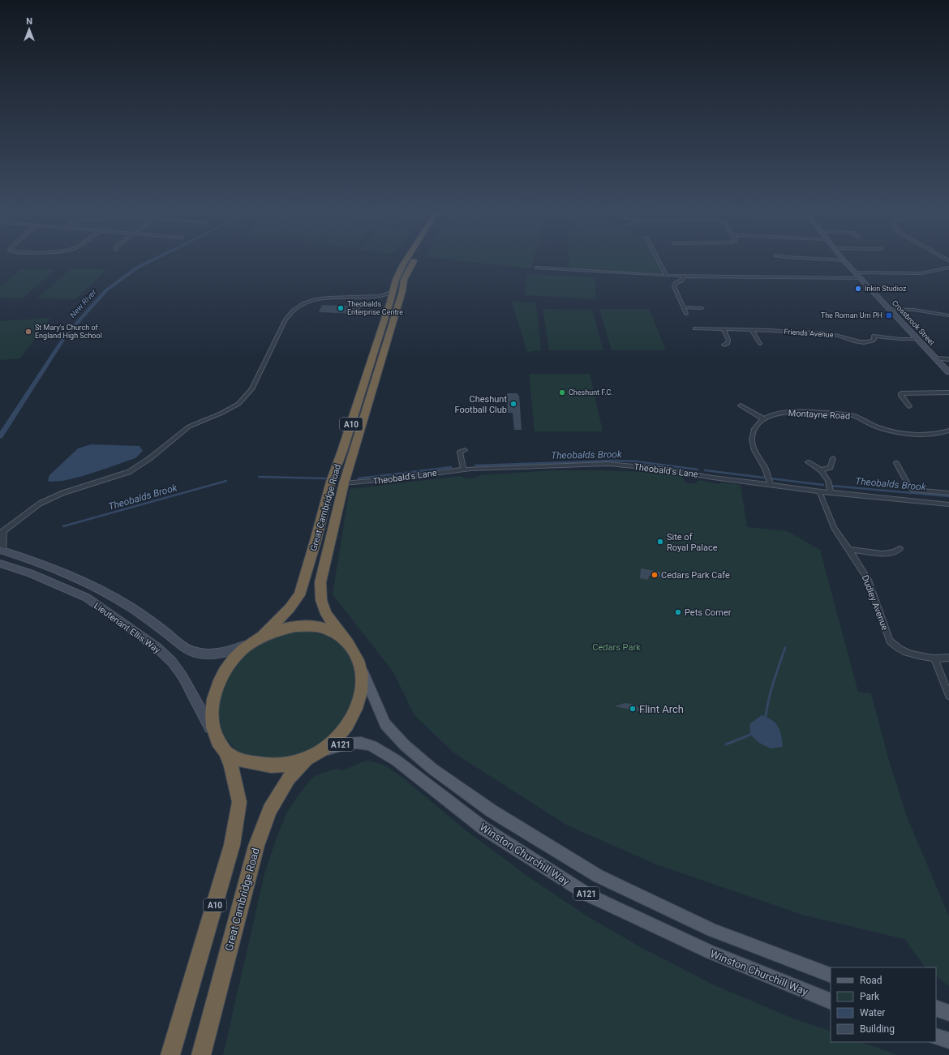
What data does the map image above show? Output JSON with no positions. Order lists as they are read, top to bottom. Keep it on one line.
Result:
{"streets":{"highway":["A10","Great Cambridge Road"],"main road":["Crossbrook Street","Lieutenant Ellis Way","A121","Winston Churchill Way"],"street":["Friends Avenue","Montayne Road","Theobald's Lane","Dudley Avenue"]},"crossings":[["Crossbrook Street","Friends Avenue"],["Theobald's Lane","Great Cambridge Road"],["Theobald's Lane","Dudley Avenue"],["Great Cambridge Road","Lieutenant Ellis Way"],["Great Cambridge Road","Winston Churchill Way"]],"water":["New River","Theobalds Brook"],"parks":["Cedars Park"],"places":{"other":["Inkin Studioz","Theobalds Enterprise Centre","St Mary's Church of England High School","Cheshunt F.C.","Cheshunt Football Club","Site of Royal Palace","Cedars Park Cafe","Pets Corner","Flint Arch"],"transit":["The Roman Urn PH"]},"legend":["Road","Park","Water","Building"],"north":"top"}
